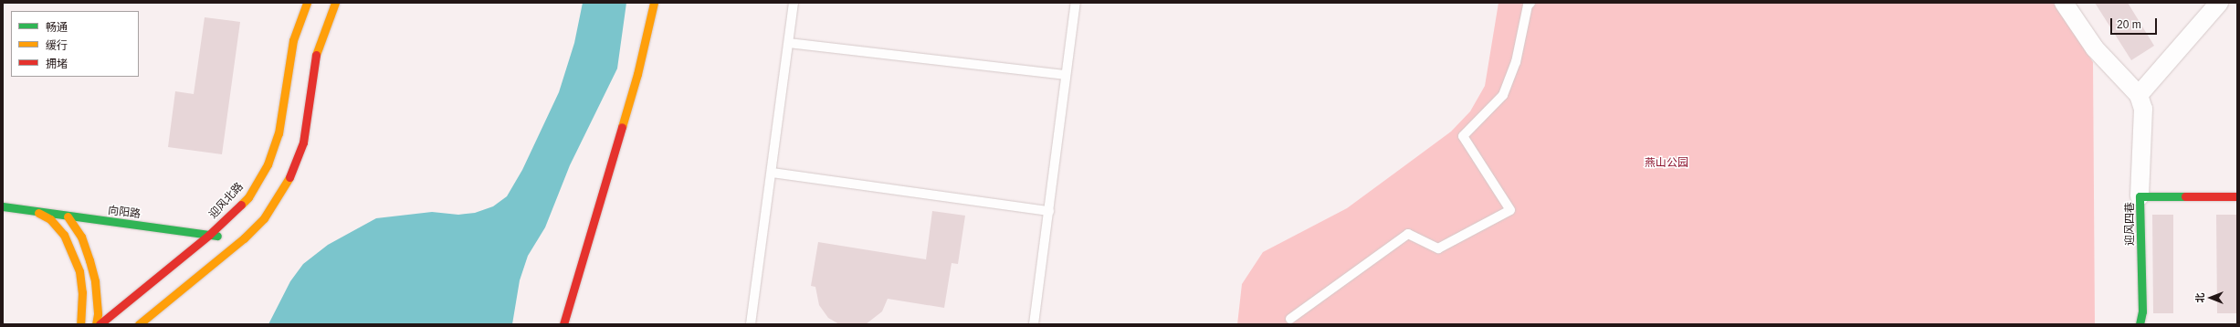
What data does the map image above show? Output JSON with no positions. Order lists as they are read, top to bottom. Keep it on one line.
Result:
{"streets":{"street":["迎风北路","向阳路","迎风四巷"]},"crossings":[["迎风北路","向阳路"]],"parks":["燕山公园"],"legend":["畅通","缓行","拥堵"],"scale_bar":"20 m","north":"left"}
